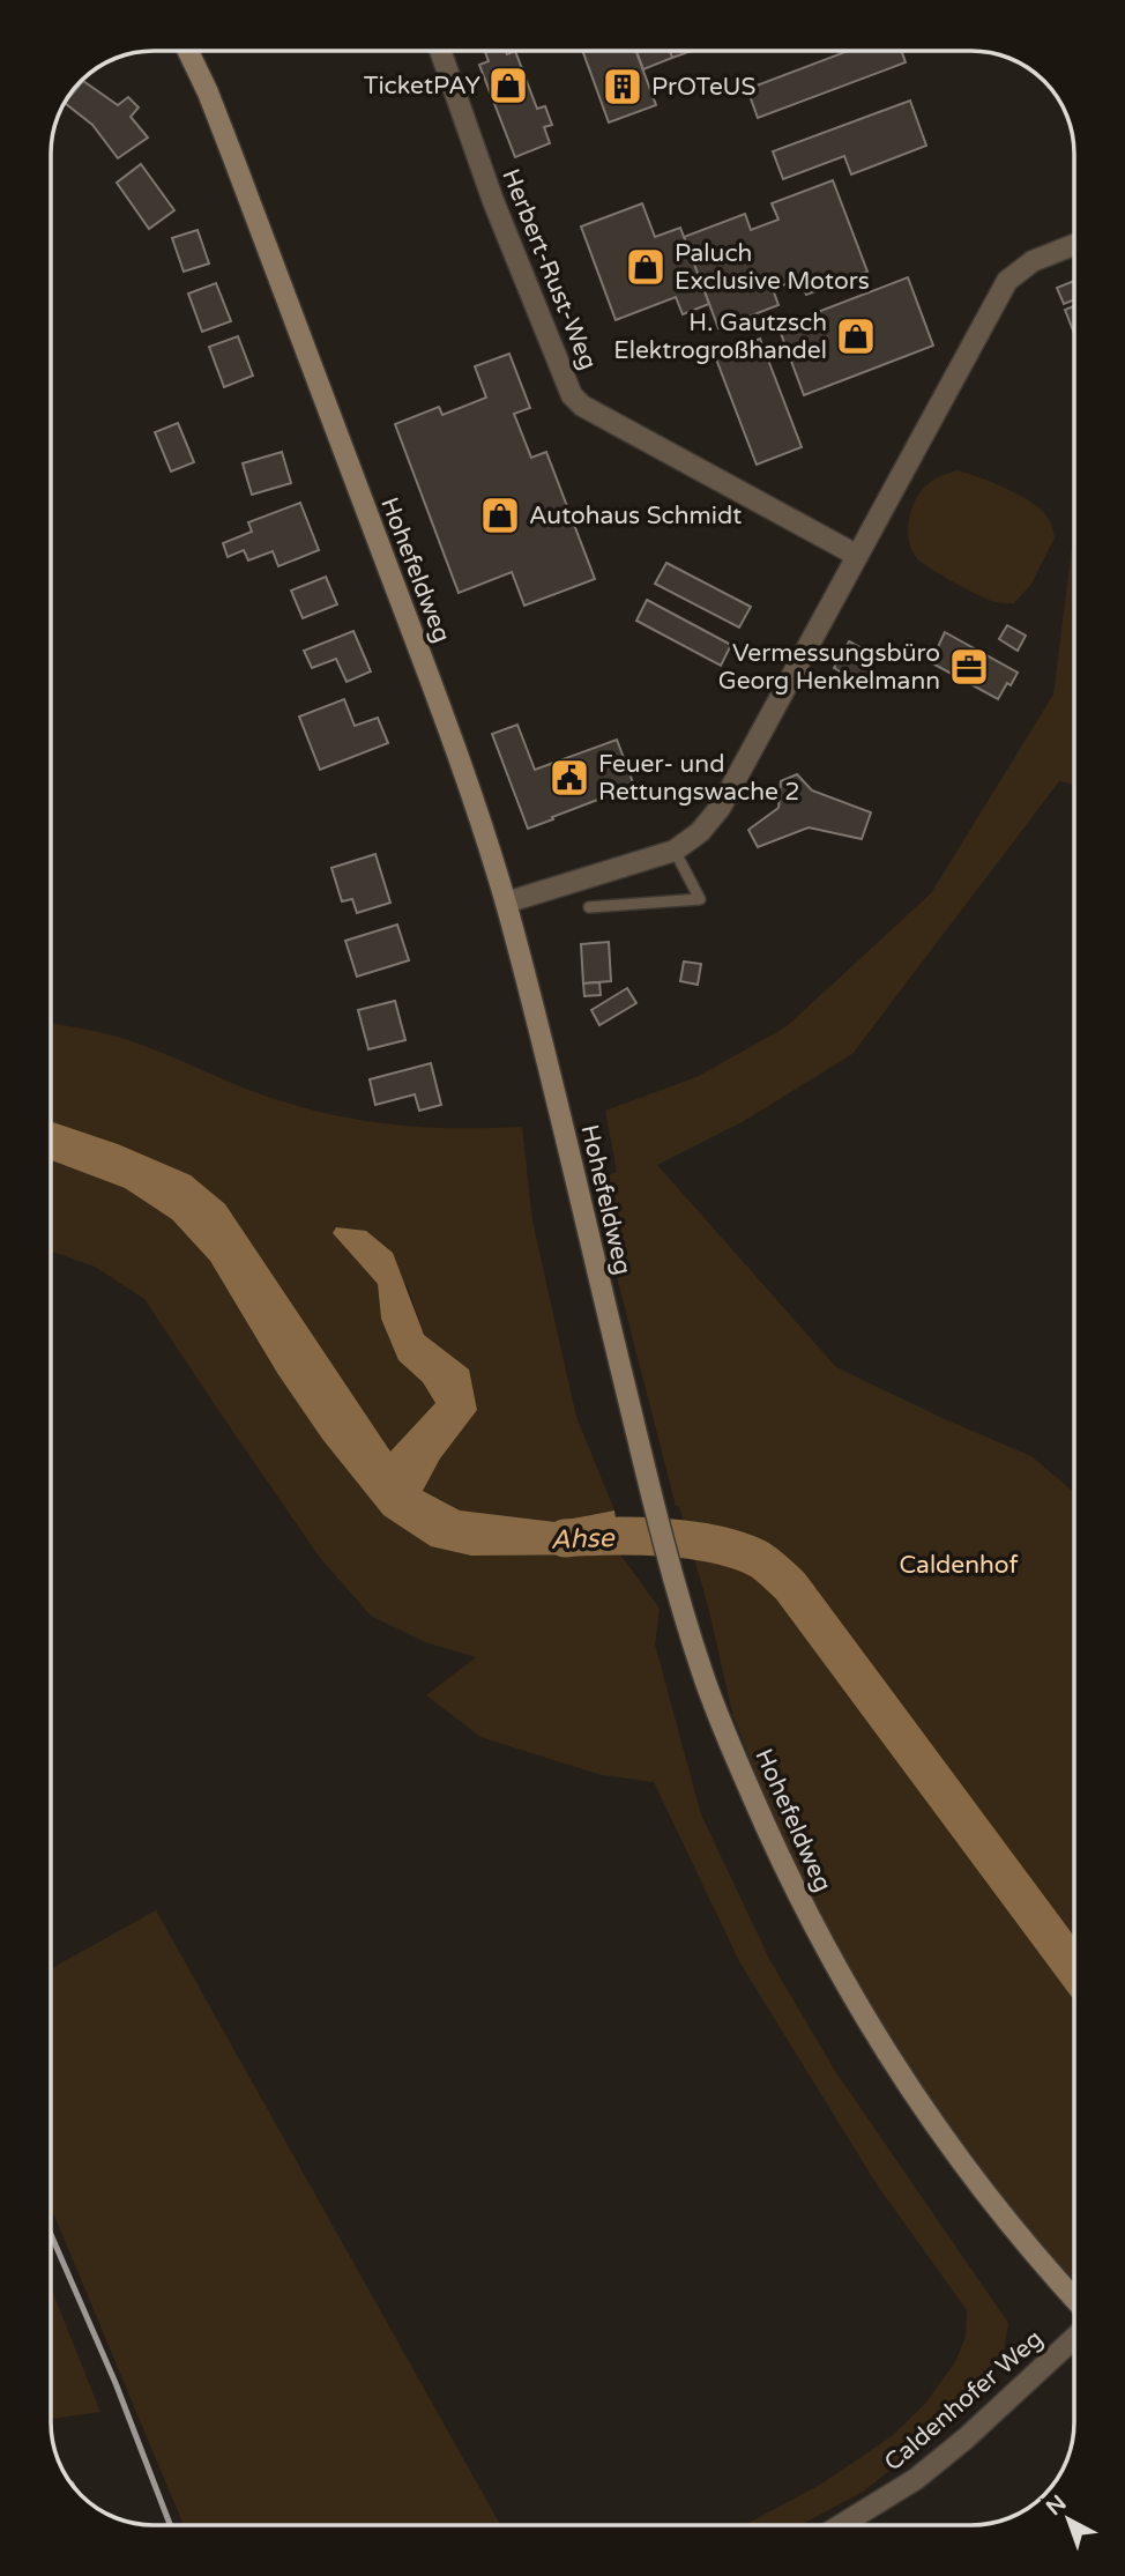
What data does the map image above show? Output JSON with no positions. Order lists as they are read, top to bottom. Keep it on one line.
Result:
{"streets":{"main road":["Hohefeldweg"],"street":["Herbert-Rust-Weg","Caldenhofer Weg"]},"water":["Ahse"],"parks":["Caldenhof"],"places":{"shop":["TicketPAY","Paluch Exclusive Motors","H. Gautzsch Elektrogroßhandel","Autohaus Schmidt"],"building":["PrOTeUS"],"office":["Vermessungsbüro Georg Henkelmann"],"public building":["Feuer- und Rettungswache 2"]},"north":"top left"}
